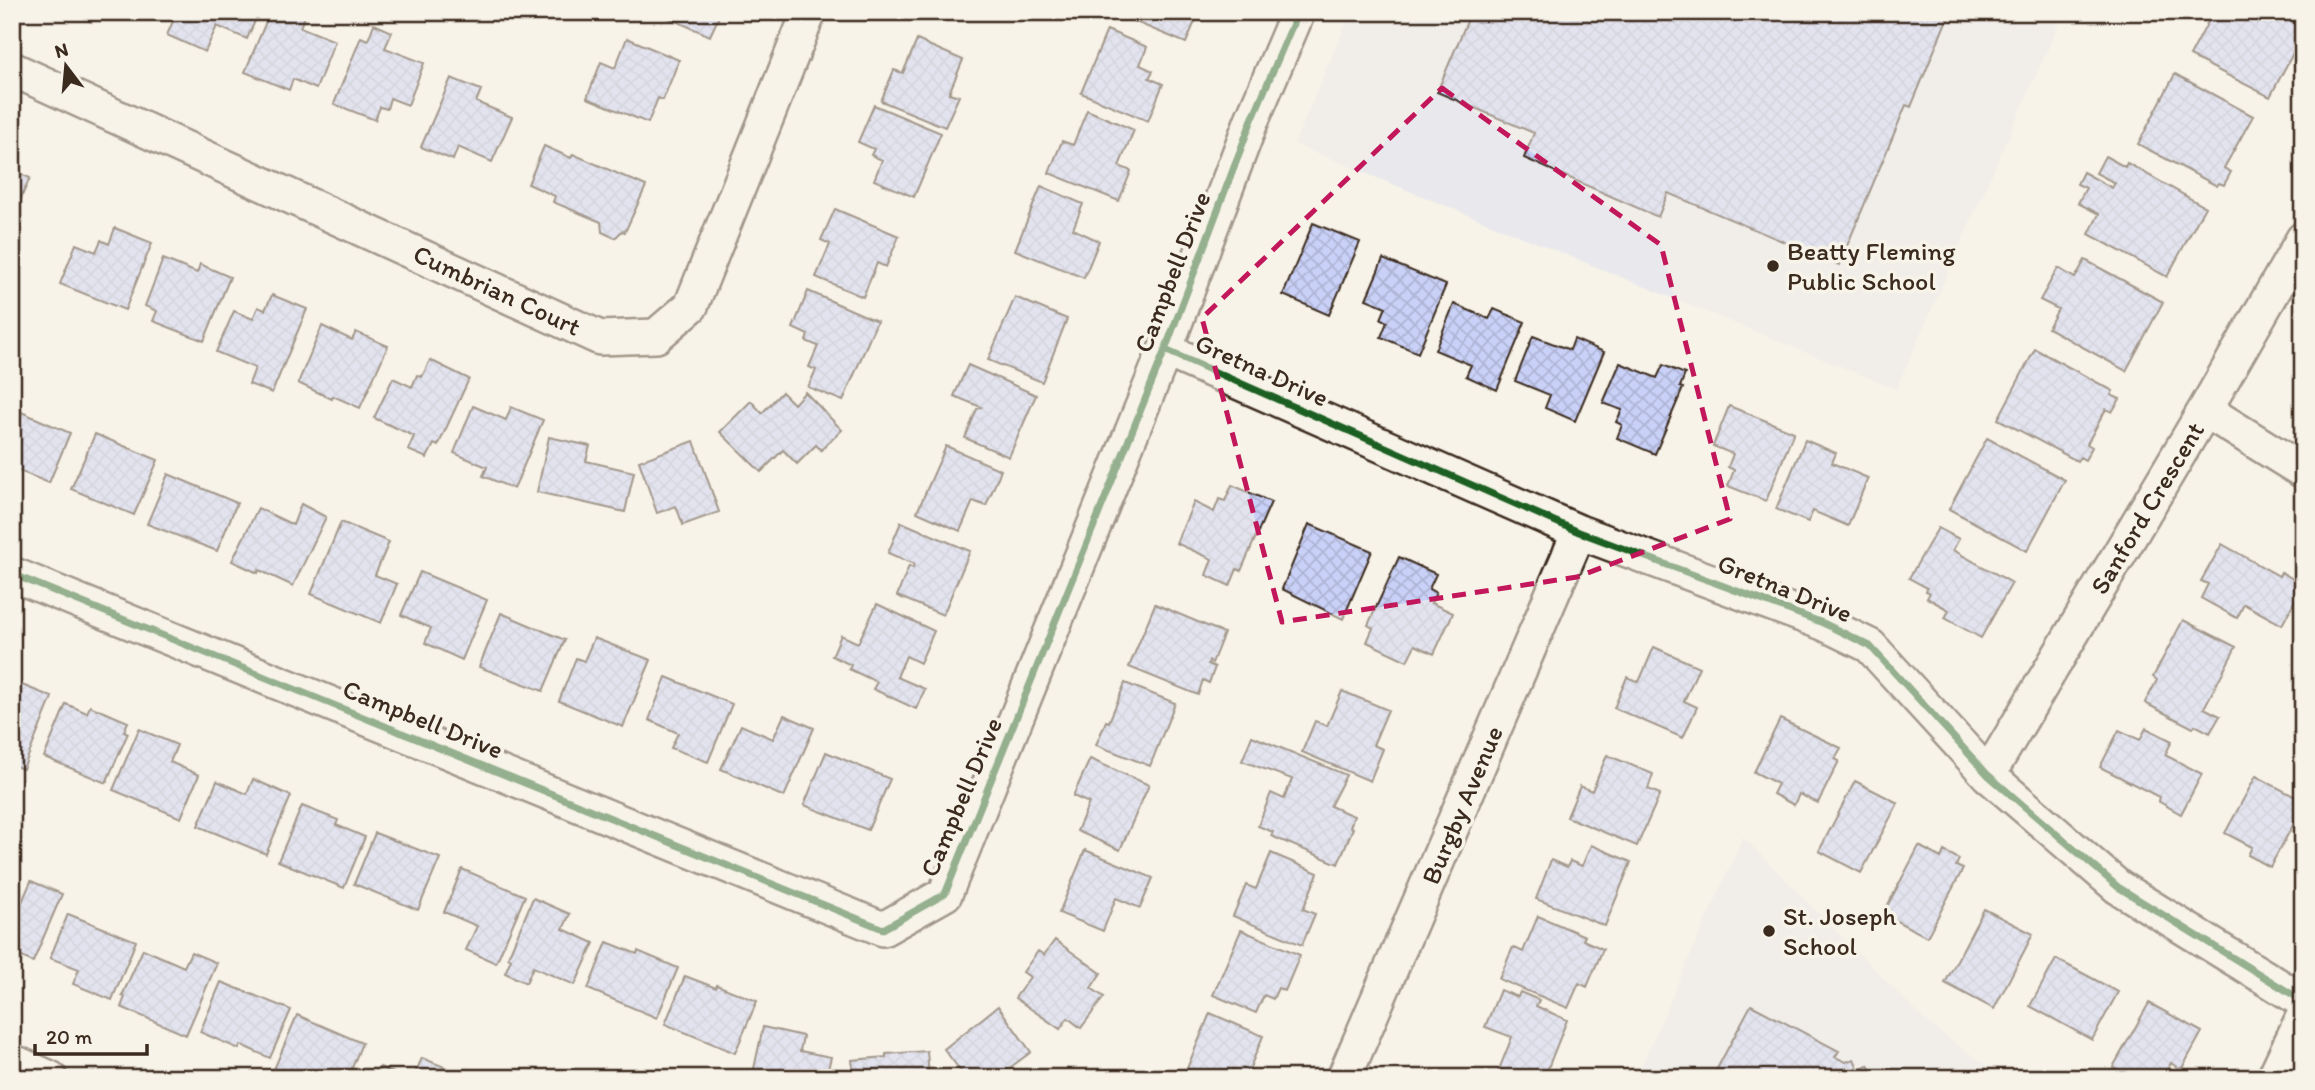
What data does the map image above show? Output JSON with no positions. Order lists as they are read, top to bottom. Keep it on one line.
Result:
{"streets":{"street":["Campbell Drive","Cumbrian Court","Gretna Drive","Sanford Crescent","Burgby Avenue"]},"crossings":[["Campbell Drive","Gretna Drive"],["Gretna Drive","Sanford Crescent"],["Gretna Drive","Burgby Avenue"]],"places":["Beatty Fleming Public School","St. Joseph School"],"scale_bar":"20 m","north":"top"}
